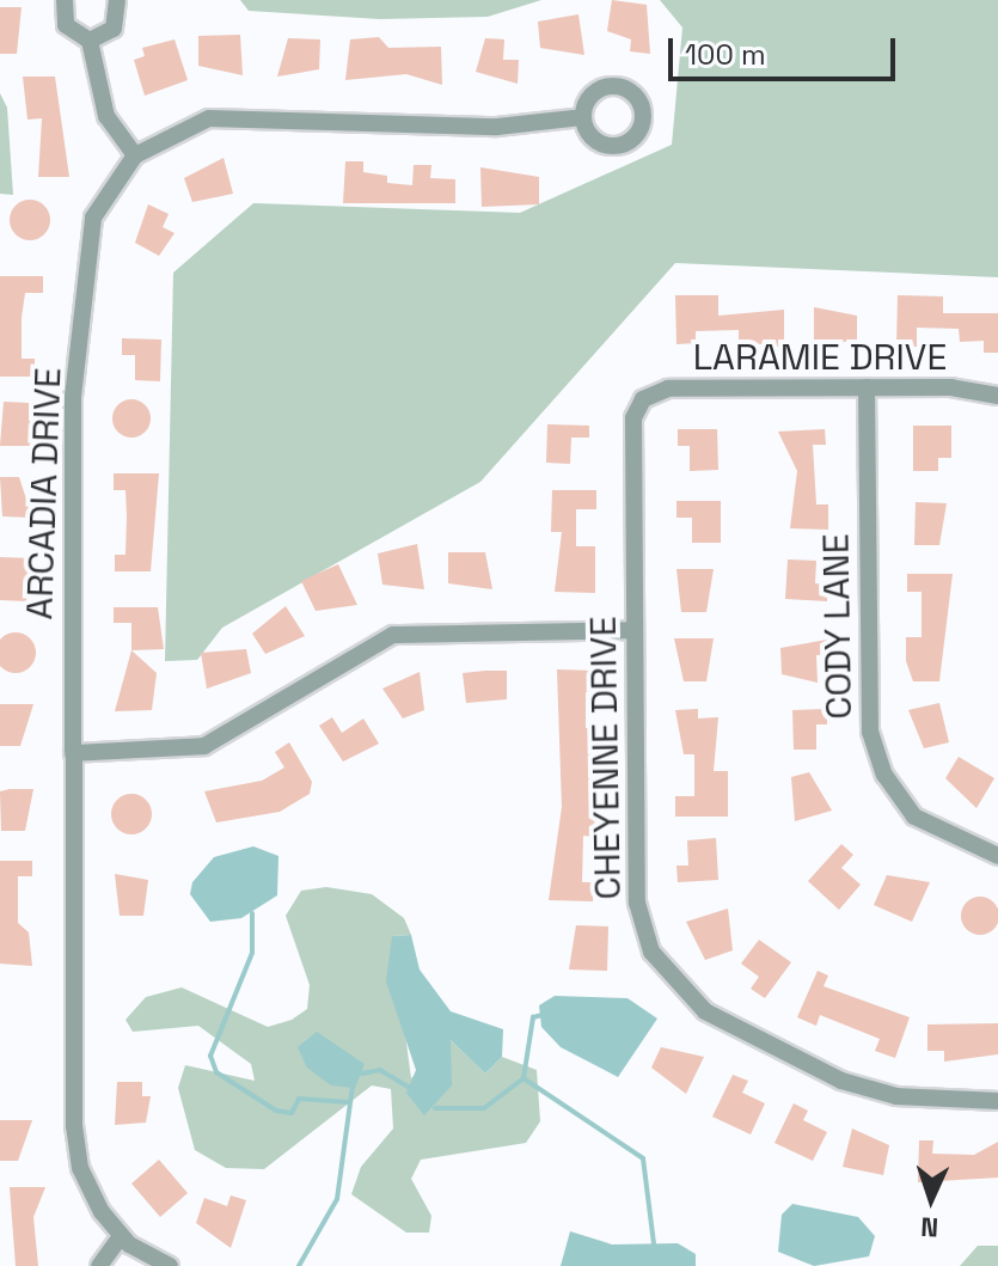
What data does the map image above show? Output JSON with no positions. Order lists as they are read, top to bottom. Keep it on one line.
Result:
{"streets":{"street":["LARAMIE DRIVE","ARCADIA DRIVE","CODY LANE","CHEYENNE DRIVE"]},"crossings":[["LARAMIE DRIVE","CODY LANE"],["LARAMIE DRIVE","CHEYENNE DRIVE"]],"scale_bar":"100 m","north":"bottom"}
